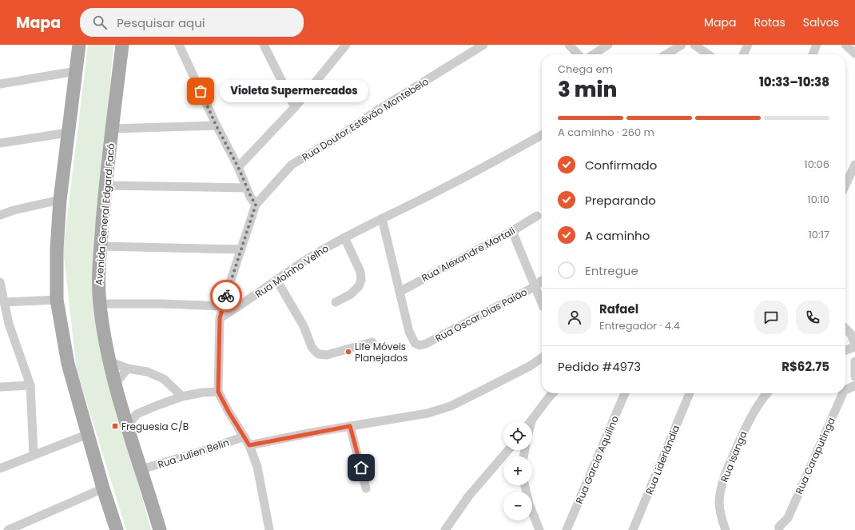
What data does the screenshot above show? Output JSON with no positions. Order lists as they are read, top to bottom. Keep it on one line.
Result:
{"streets":{"main road":["Avenida General Edgard Facó"],"street":["Rua Doutor Estêvão Montebelo","Rua Alexandre Mortali","Rua Moinho Velho","Rua Oscar Dias Paião","Rua Julien Belin","Rua Caraputinga","Rua Isanga","Rua Garcia Aquilino","Rua Liderlândia"]},"crossings":[["Avenida General Edgard Facó","Rua Julien Belin"],["Rua Alexandre Mortali","Rua Oscar Dias Paião"]],"places":{"other":["Violeta Supermercados","Life Móveis Planejados"],"transit":["Freguesia C/B"]},"page":{"header":"Mapa","search":"Pesquisar aqui","nav":["Mapa","Rotas","Salvos"],"heading":["3 min","Chega em","10:33–10:38"],"panel":["Rafael","Entregador · 4.4","Pedido #4973","R$62.75"],"bubble":"Violeta Supermercados","bar":"A caminho · 260 m","list":[["Confirmado","10:06"],["Preparando","10:10"],["A caminho","10:17"],"Entregue"],"map_buttons":["+","−"]}}
